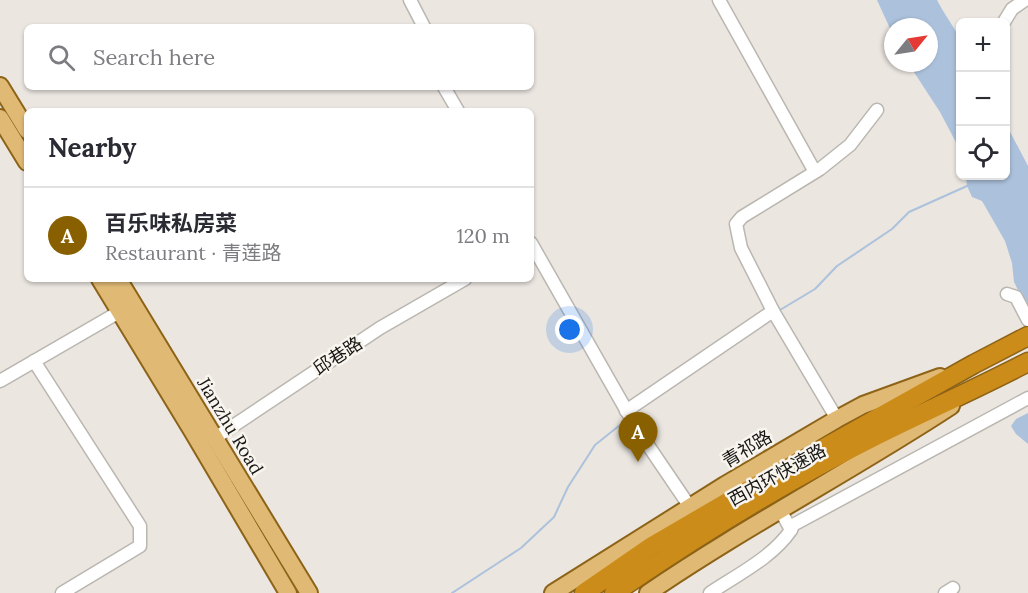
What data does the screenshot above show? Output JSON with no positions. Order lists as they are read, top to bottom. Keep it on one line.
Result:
{"streets":{"highway":["西内环快速路"],"main road":["Jianzhu Road","青祁路"],"street":["邱巷路"]},"crossings":[["邱巷路","Jianzhu Road"],["青祁路","西内环快速路"]],"north":"top right","page":{"map_buttons":["+","−"],"search":"Search here","heading":"Nearby","list":[{"mark":"A","name":"百乐味私房菜","note":"Restaurant · 青莲路","value":"120 m"}],"pins":"A"}}
